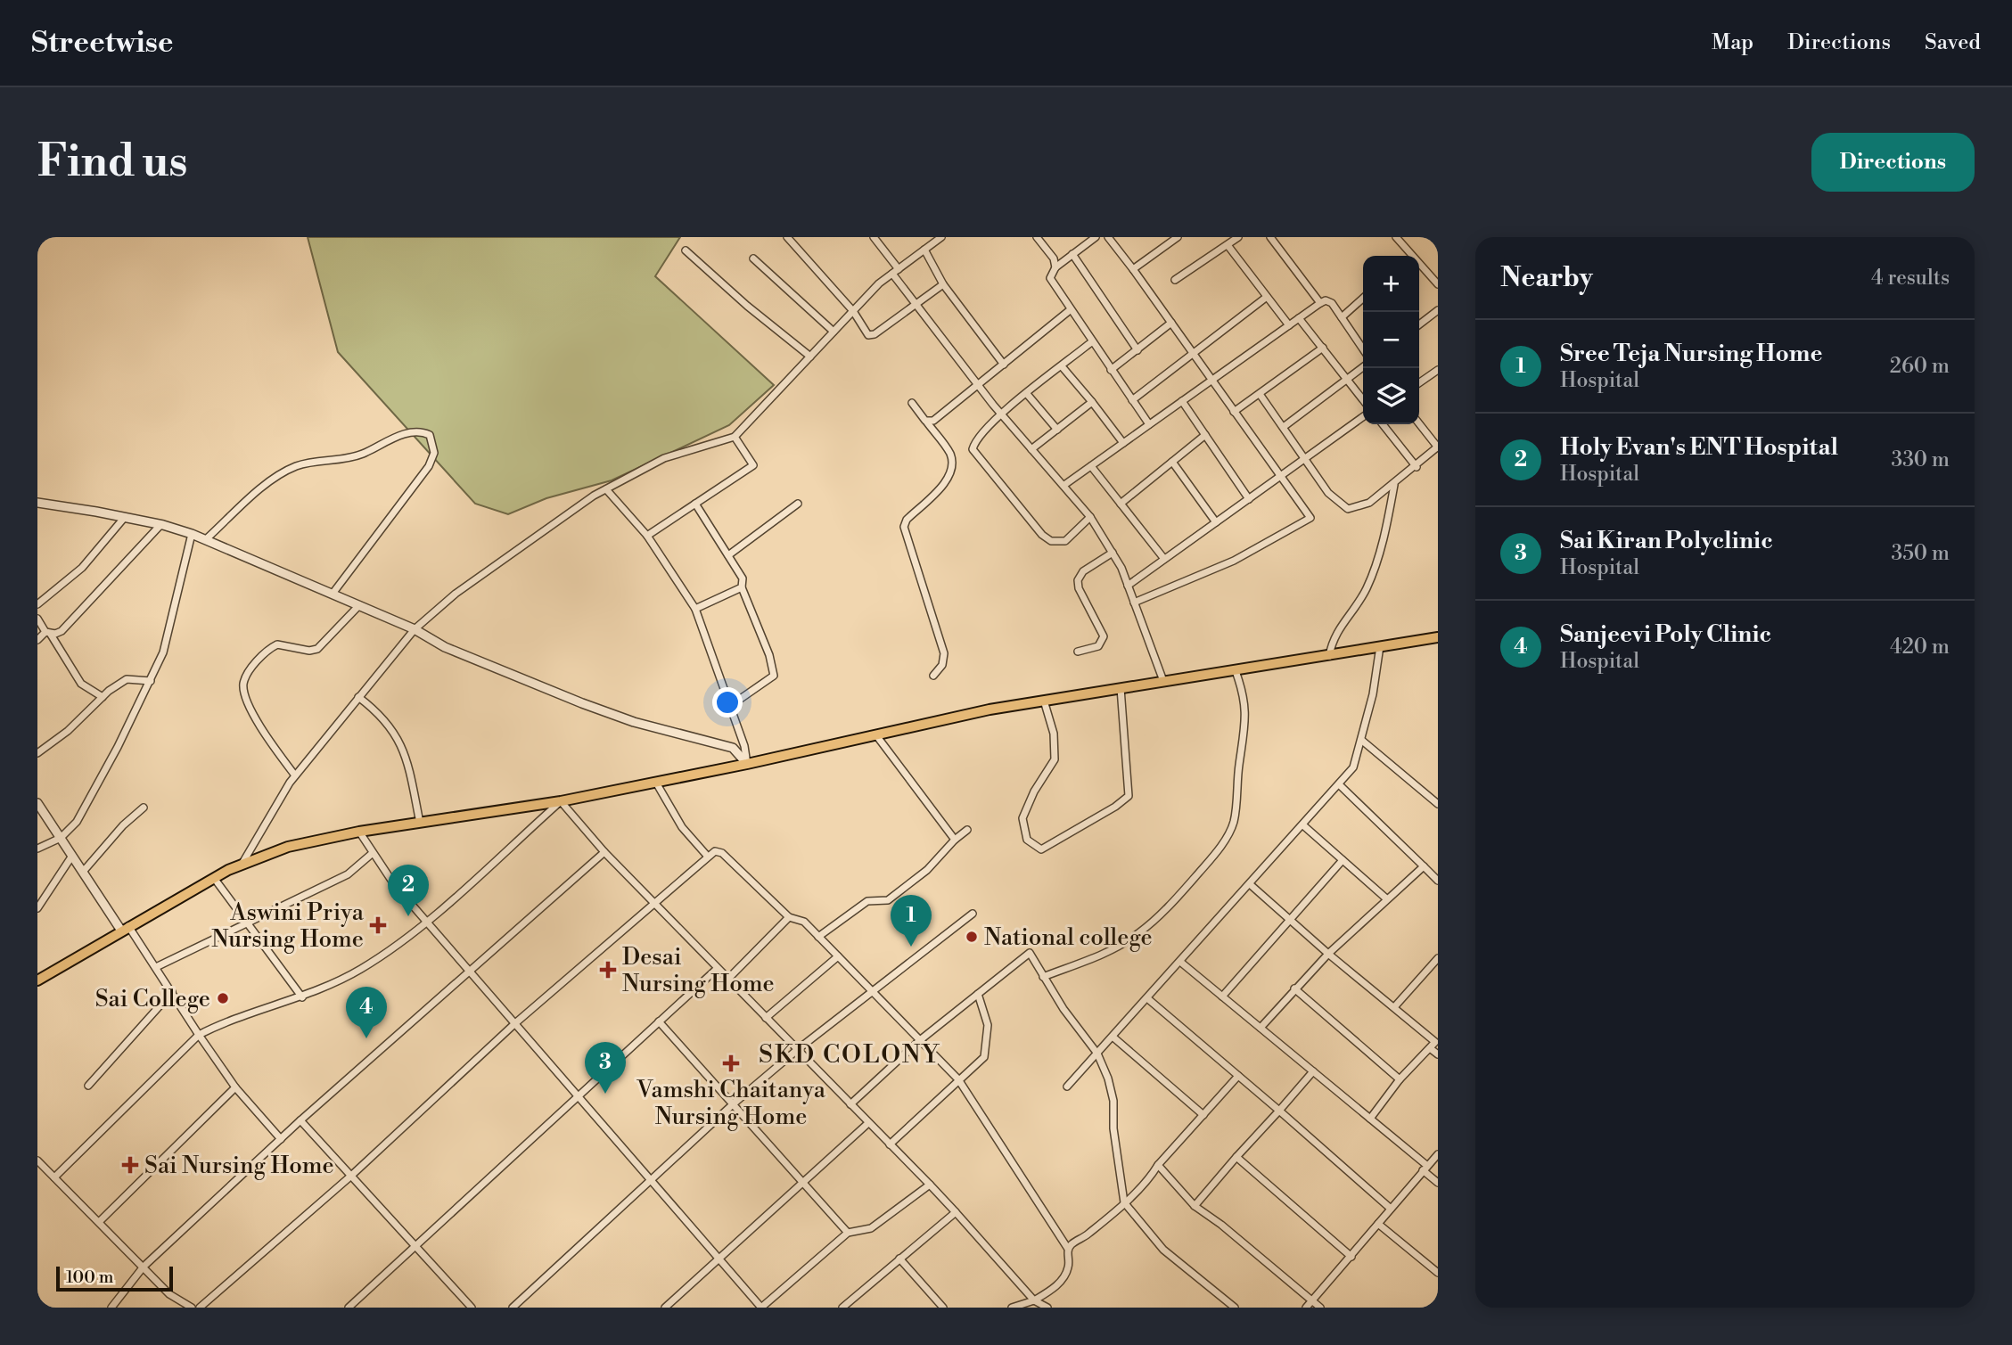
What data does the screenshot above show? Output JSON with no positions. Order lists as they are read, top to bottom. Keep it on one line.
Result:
{"districts":["SKD COLONY"],"places":{"health":["Aswini Priya Nursing Home","Desai Nursing Home","Vamshi Chaitanya Nursing Home","Sai Nursing Home"],"other":["National college","Sai College"]},"scale_bar":"100 m","page":{"header":"Streetwise","nav":["Map","Directions","Saved"],"buttons":"Directions","title":"Find us","heading":["Nearby","4 results"],"map_buttons":["+","−"],"list":[{"mark":"1","name":"Sree Teja Nursing Home","note":"Hospital","value":"260 m"},{"mark":"2","name":"Holy Evan's ENT Hospital","note":"Hospital","value":"330 m"},{"mark":"3","name":"Sai Kiran Polyclinic","note":"Hospital","value":"350 m"},{"mark":"4","name":"Sanjeevi Poly Clinic","note":"Hospital","value":"420 m"}],"pins":["2","1","4","3"],"scale":"100 m"}}
